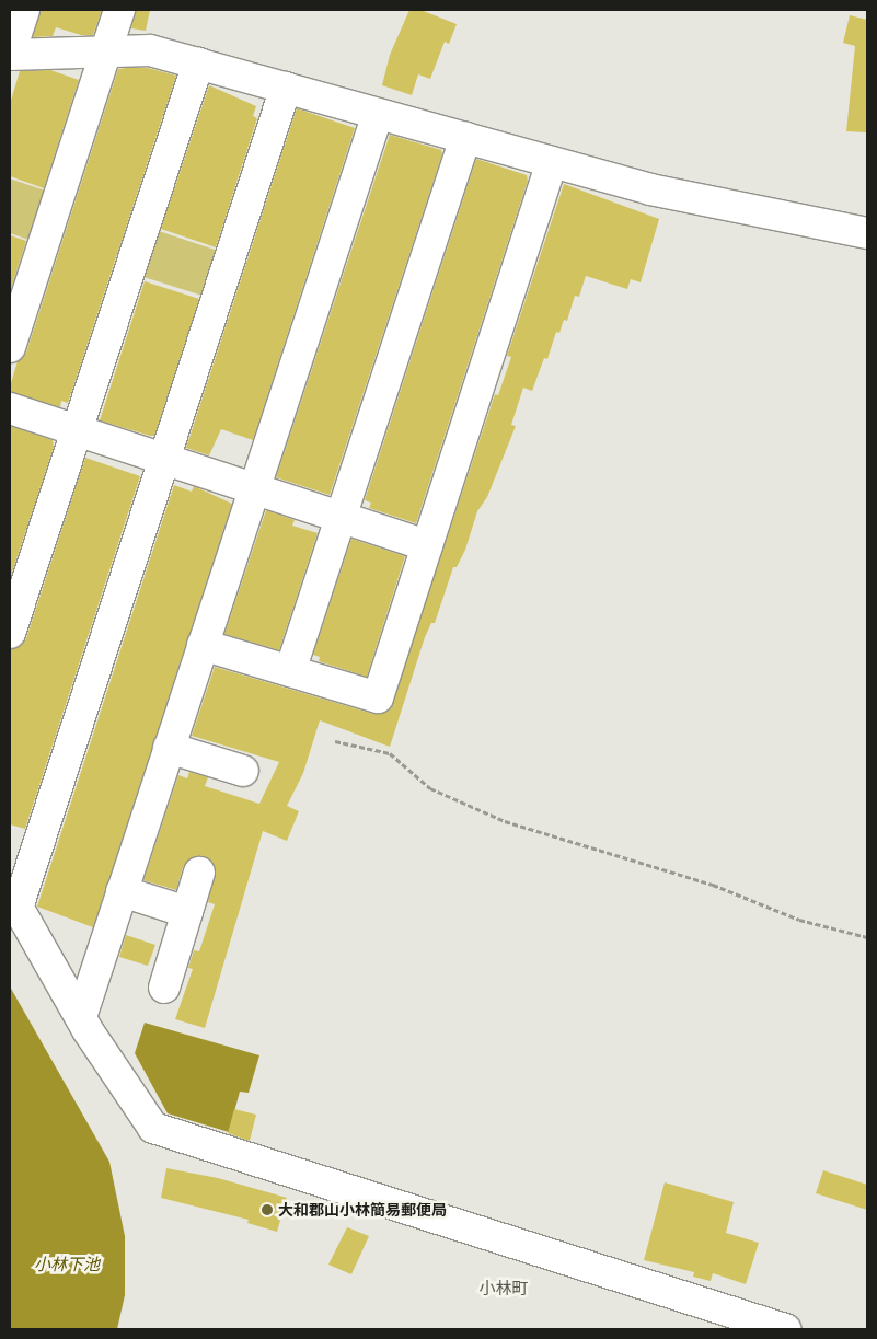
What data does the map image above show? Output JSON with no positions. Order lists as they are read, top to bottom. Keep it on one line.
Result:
{"districts":["小林町"],"water":["小林下池"],"places":["大和郡山小林簡易郵便局"]}
